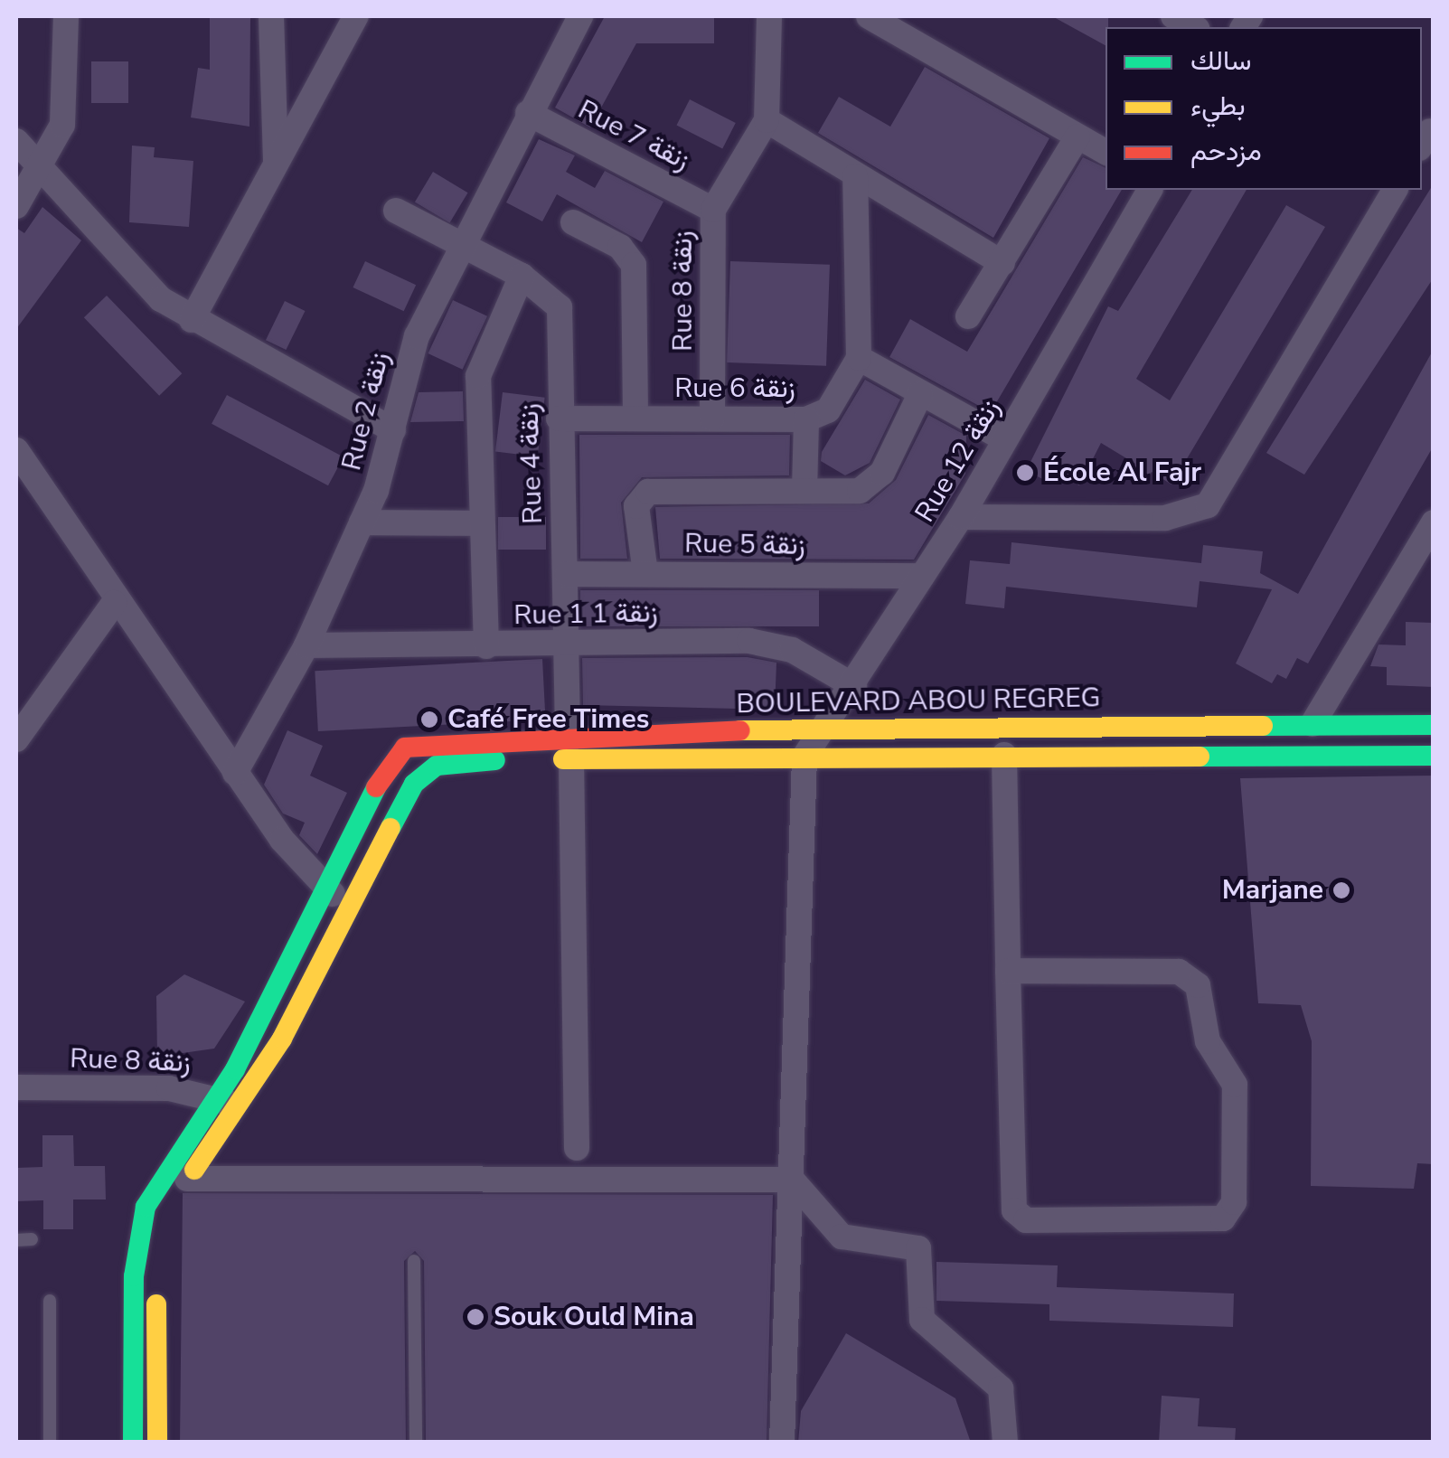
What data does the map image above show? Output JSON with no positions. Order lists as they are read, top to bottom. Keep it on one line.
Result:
{"streets":{"main road":["BOULEVARD ABOU REGREG"],"street":["Rue 7 زنقة","Rue 8 زنقة","Rue 6 زنقة","Rue 2 زنقة","Rue 12 زنقة","Rue 4 زنقة","Rue 5 زنقة","Rue 1 زنقة 1"]},"crossings":[["Rue 7 زنقة","Rue 8 زنقة"],["Rue 7 زنقة","Rue 2 زنقة"],["Rue 8 زنقة","Rue 6 زنقة"],["Rue 6 زنقة","Rue 4 زنقة"],["Rue 2 زنقة","Rue 4 زنقة"],["Rue 2 زنقة","Rue 1 زنقة 1"],["Rue 12 زنقة","Rue 5 زنقة"],["Rue 12 زنقة","Rue 1 زنقة 1"],["Rue 12 زنقة","BOULEVARD ABOU REGREG"],["Rue 4 زنقة","Rue 5 زنقة"],["Rue 4 زنقة","Rue 1 زنقة 1"],["Rue 4 زنقة","BOULEVARD ABOU REGREG"]],"places":["École Al Fajr","Café Free Times","Marjane","Souk Ould Mina"],"legend":["سالك","بطيء","مزدحم"]}
